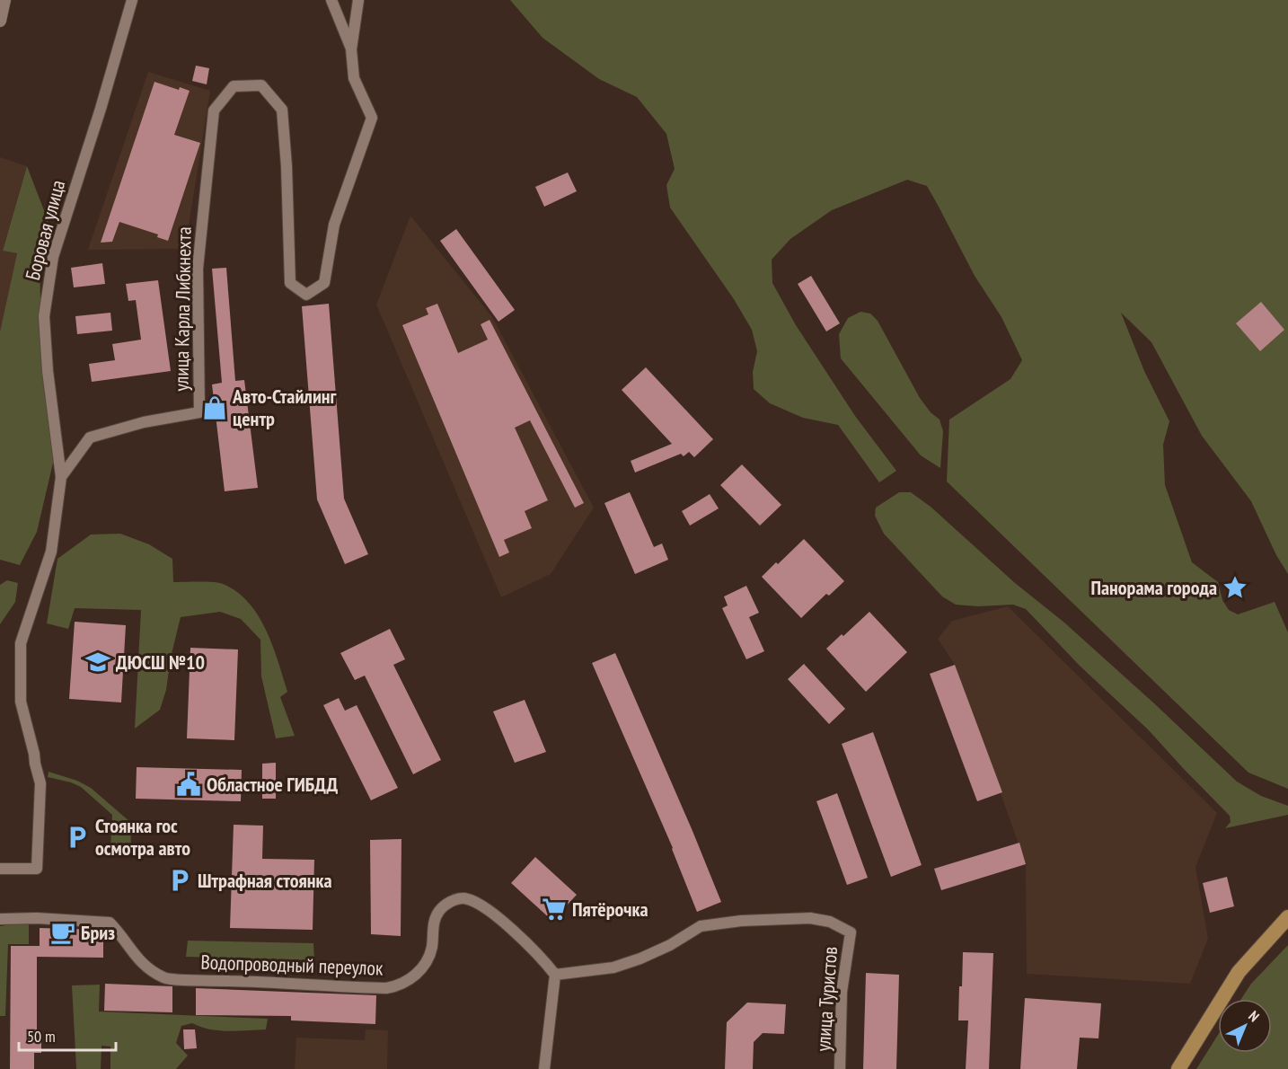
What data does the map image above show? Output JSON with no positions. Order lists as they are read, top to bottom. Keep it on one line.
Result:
{"streets":{"street":["Боровая улица","улица Карла Либкнехта","Водопроводный переулок","улица Туристов"]},"crossings":[["Боровая улица","улица Карла Либкнехта"],["Водопроводный переулок","улица Туристов"]],"places":{"shop":["Авто-Стайлинг центр"],"place":["Панорама города"],"school or university":["ДЮСШ №10"],"public building":["Областное ГИБДД"],"parking":["Стоянка гос осмотра авто","Штрафная стоянка"],"supermarket":["Пятёрочка"],"cafe":["Бриз"]},"scale_bar":"50 m","north":"top right"}
